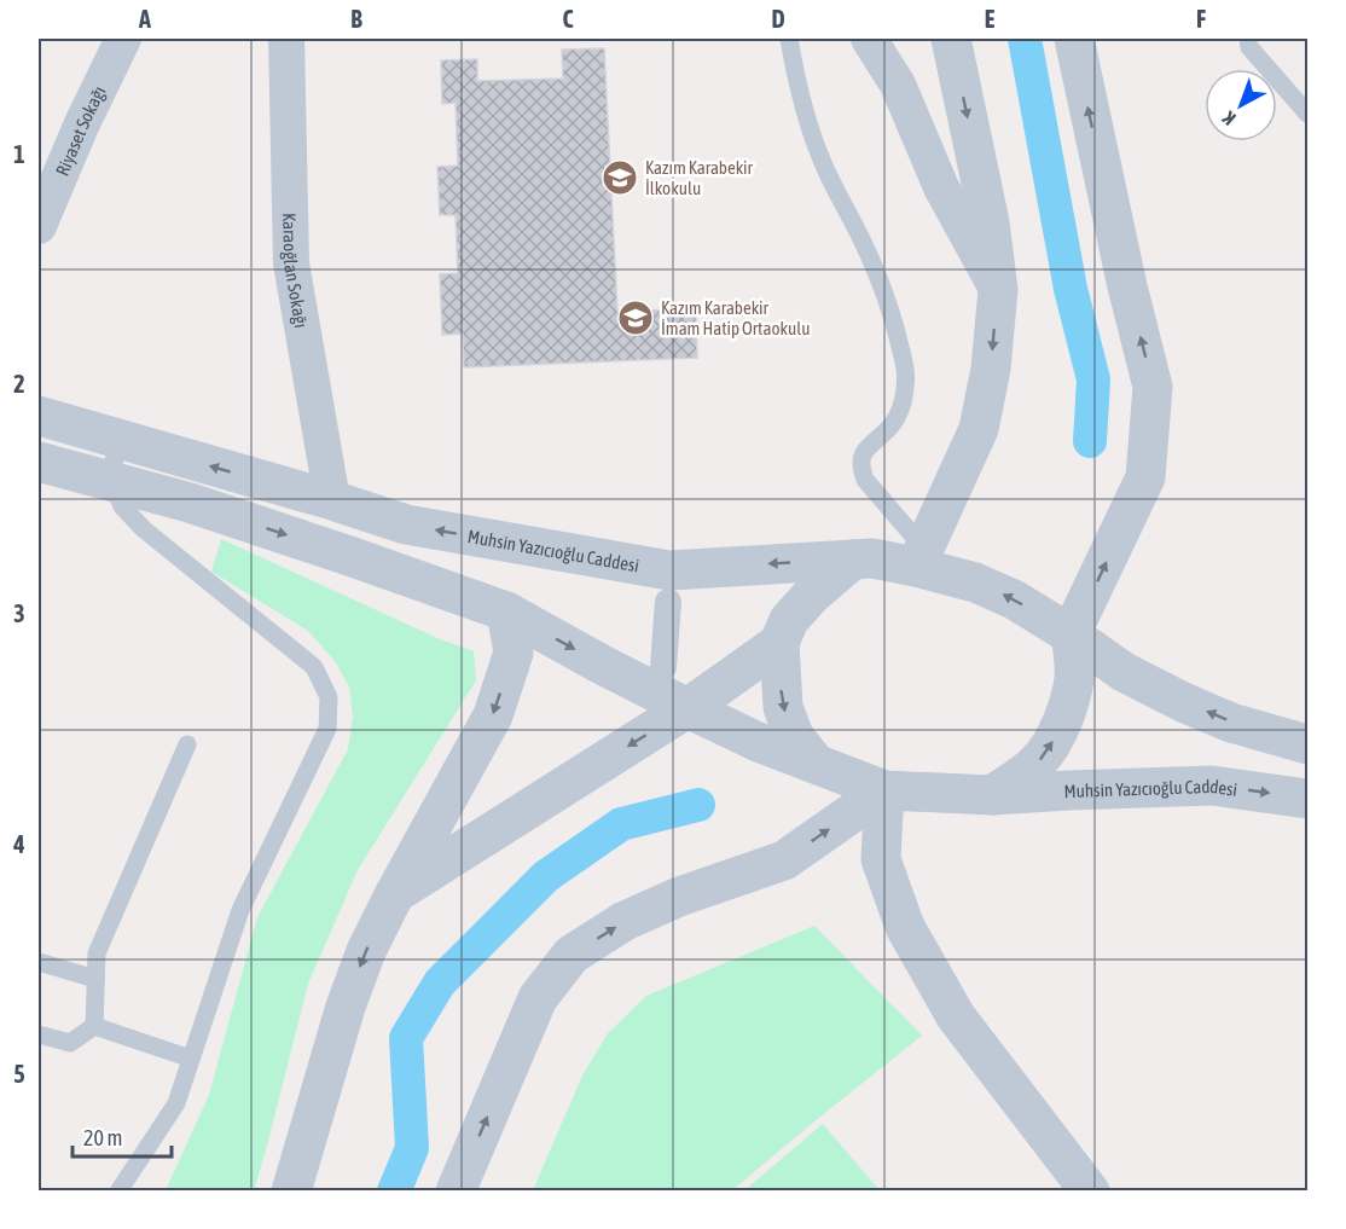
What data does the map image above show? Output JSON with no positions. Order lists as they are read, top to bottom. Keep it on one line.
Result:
{"streets":{"street":["Riyaset Sokağı","Karaoğlan Sokağı","Muhsin Yazıcıoğlu Caddesi"]},"crossings":[["Karaoğlan Sokağı","Muhsin Yazıcıoğlu Caddesi"]],"places":{"school or university":["Kazım Karabekir İlkokulu","Kazım Karabekir İmam Hatip Ortaokulu"]},"scale_bar":"20 m","north":"bottom left","grid":{"columns":["A","B","C","D","E","F"],"rows":["1","2","3","4","5"]}}
